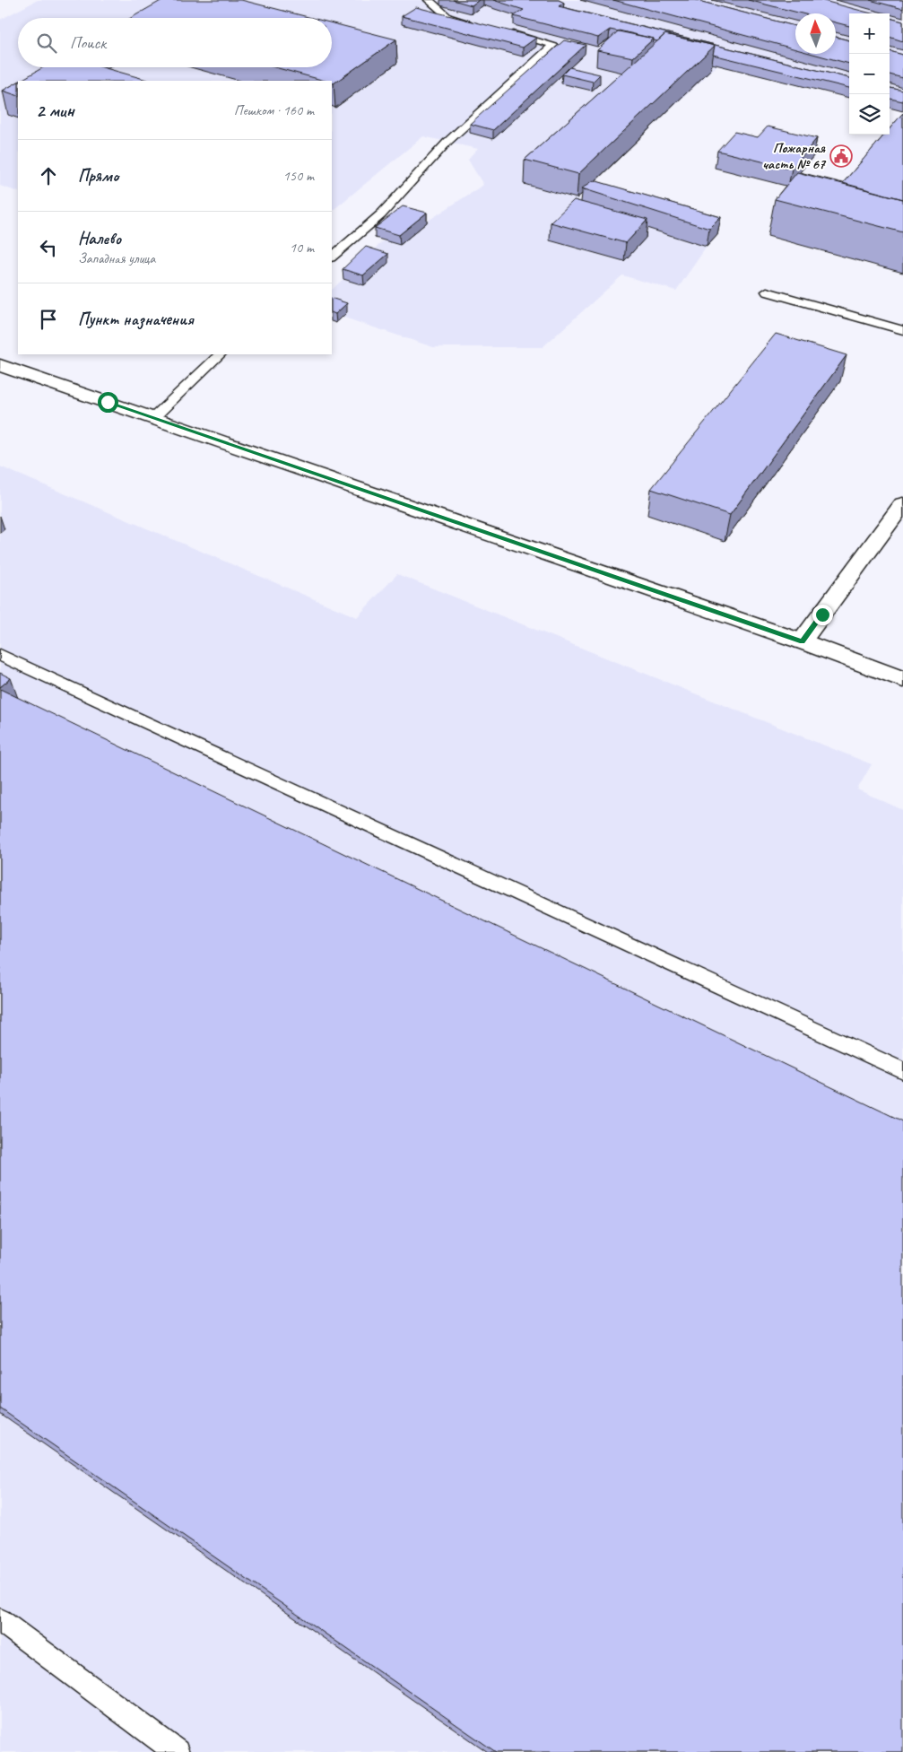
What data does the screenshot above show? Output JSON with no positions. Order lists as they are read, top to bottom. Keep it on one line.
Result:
{"places":{"public building":["Пожарная часть № 67"]},"north":"top","page":{"map_buttons":["+","−"],"search":"Поиск","heading":["2 мин","Пешком · 160 m"],"list":[["Прямо","150 m"],["Налево","Западная улица","10 m"],"Пункт назначения"]}}
